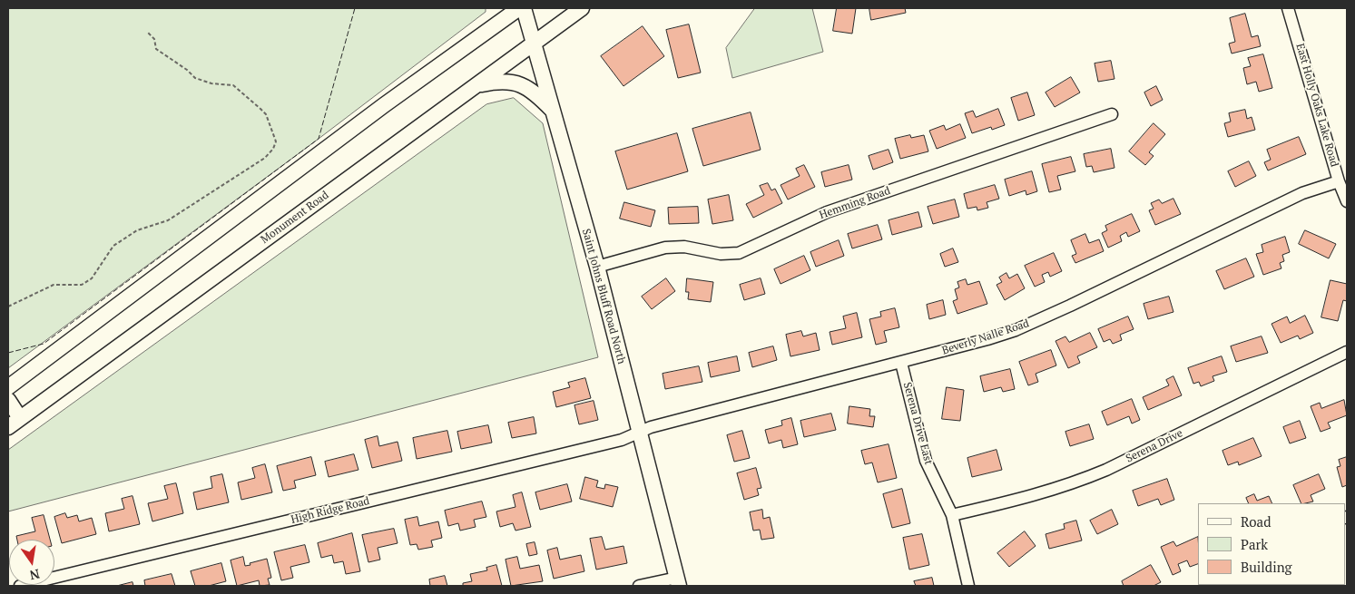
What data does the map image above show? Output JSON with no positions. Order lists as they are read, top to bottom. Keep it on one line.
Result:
{"streets":{"main road":["Monument Road","Saint Johns Bluff Road North"],"street":["East Holly Oaks Lake Road","Hemming Road","Beverly Nalle Road","Serena Drive East","Serena Drive","High Ridge Road"]},"crossings":[["East Holly Oaks Lake Road","Beverly Nalle Road"],["Hemming Road","Saint Johns Bluff Road North"],["Monument Road","Saint Johns Bluff Road North"],["Saint Johns Bluff Road North","Beverly Nalle Road"],["Saint Johns Bluff Road North","High Ridge Road"],["Beverly Nalle Road","Serena Drive East"],["Beverly Nalle Road","High Ridge Road"],["Serena Drive East","Serena Drive"]],"legend":["Road","Park","Building"],"north":"bottom"}
